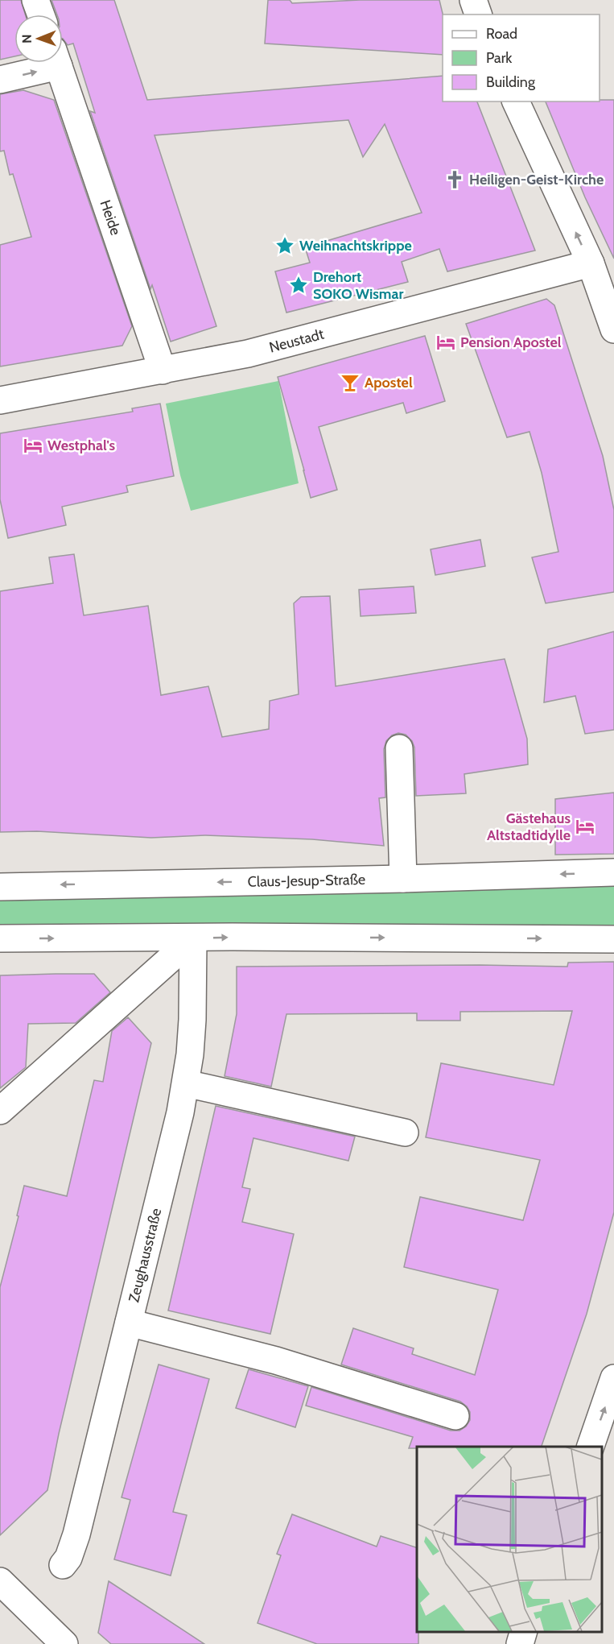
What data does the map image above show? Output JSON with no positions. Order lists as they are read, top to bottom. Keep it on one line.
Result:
{"streets":{"street":["Heide","Neustadt","Claus-Jesup-Straße","Zeughausstraße"]},"crossings":[["Heide","Neustadt"]],"places":{"church":["Heiligen-Geist-Kirche"],"place":["Weihnachtskrippe","Drehort SOKO Wismar"],"hotel":["Pension Apostel","Westphal's","Gästehaus Altstadtidylle"],"bar":["Apostel"]},"legend":["Road","Park","Building"],"north":"left"}
